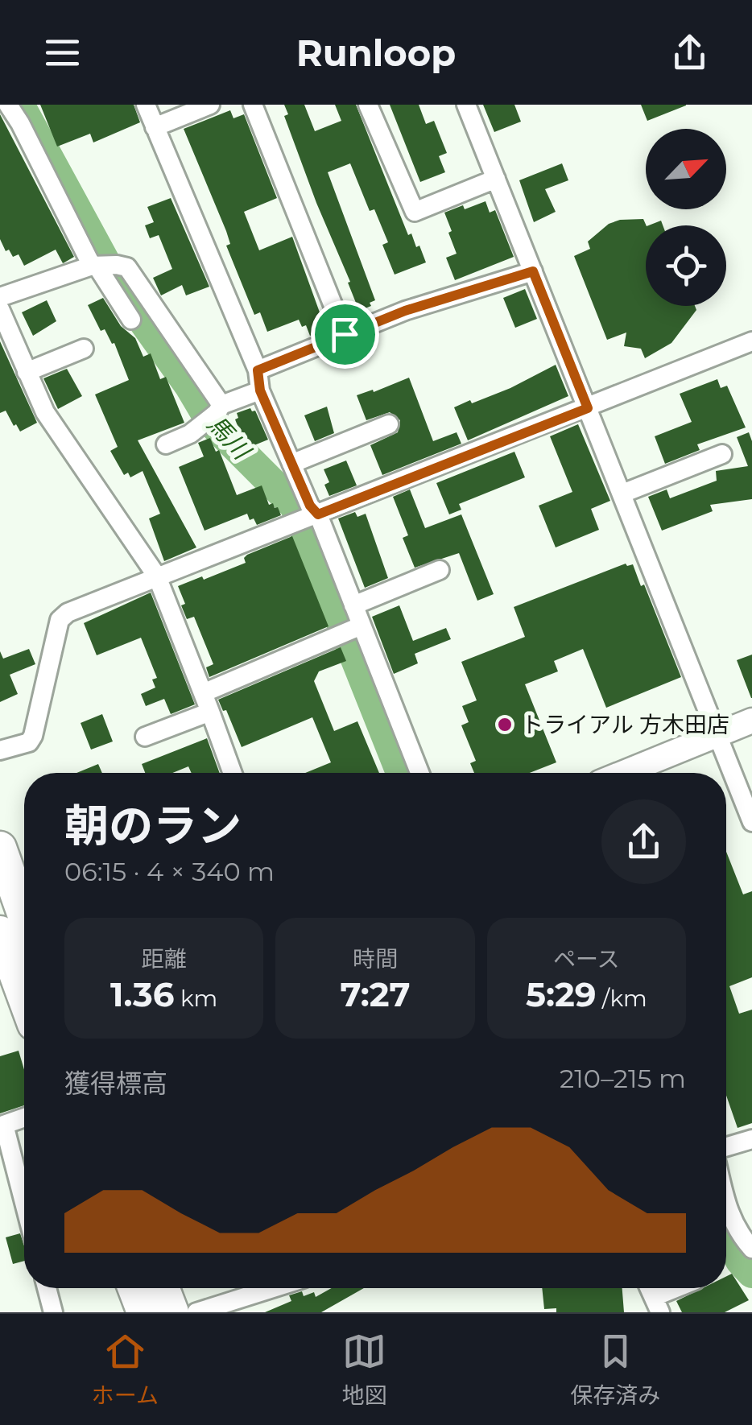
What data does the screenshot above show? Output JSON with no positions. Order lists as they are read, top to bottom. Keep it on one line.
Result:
{"water":["馬川"],"places":["トライアル 方木田店"],"north":"top right","page":{"header":"Runloop","heading":["朝のラン","06:15 · 4 × 340 m"],"stats":[["距離","1.36 km"],["時間","7:27"],["ペース","5:29 /km"]],"chart":["獲得標高","210–215 m"],"tabs":["ホーム","地図","保存済み"]}}
